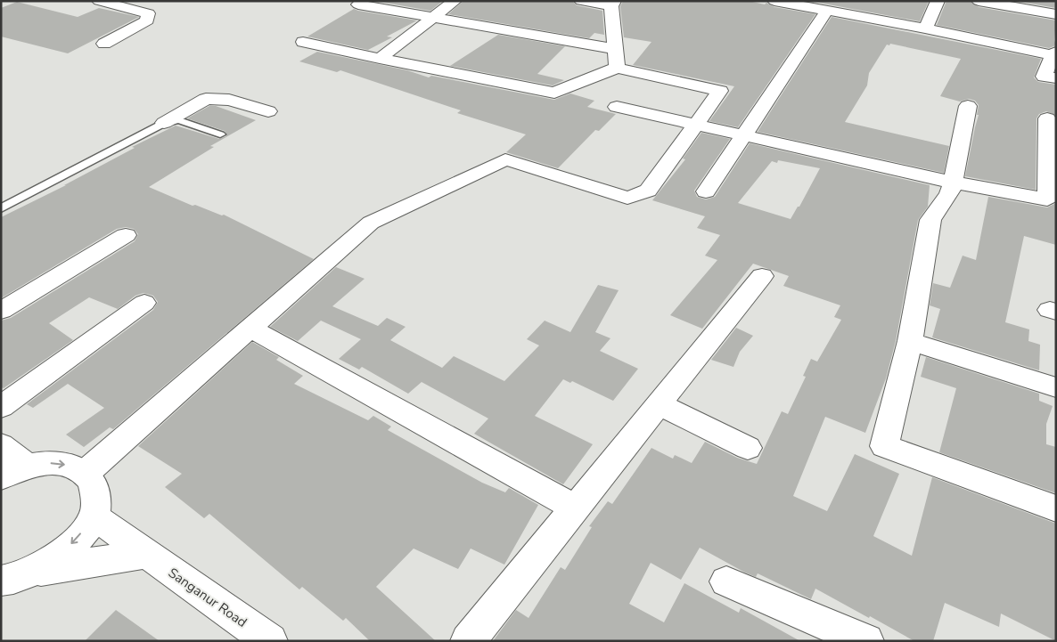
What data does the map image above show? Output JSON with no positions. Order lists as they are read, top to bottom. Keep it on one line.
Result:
{"streets":{"street":["Sanganur Road"]}}
